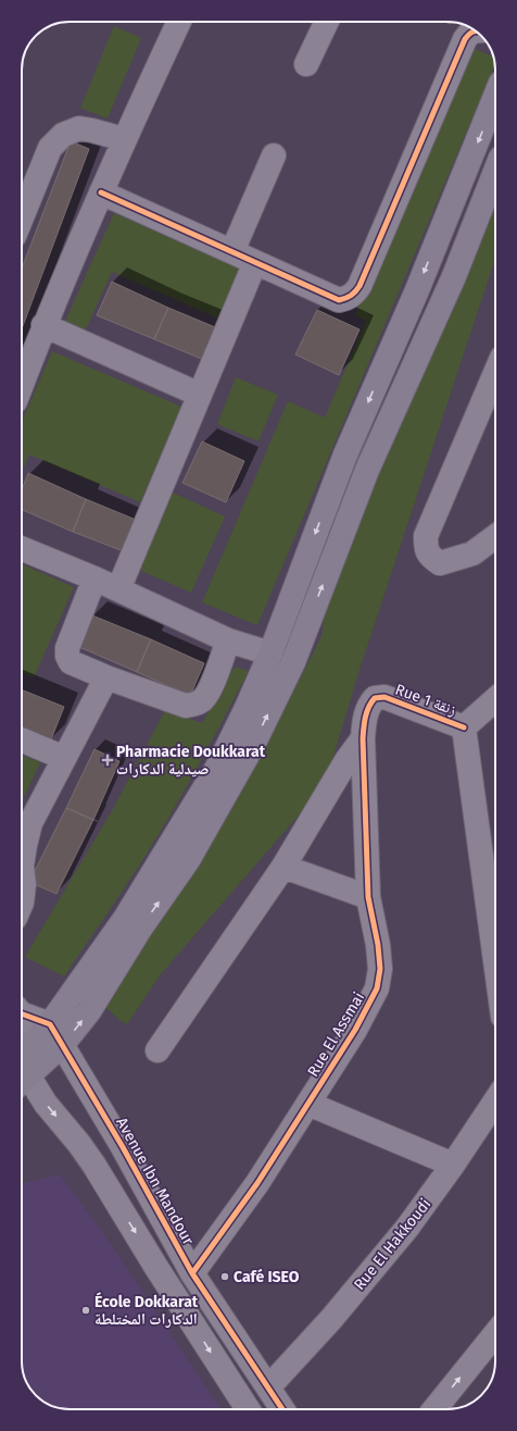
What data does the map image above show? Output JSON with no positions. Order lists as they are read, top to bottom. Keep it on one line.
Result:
{"streets":{"street":["Rue 1 زنقة","Rue El Assmai","Avenue Ibn Mandour","Rue El Hakkoudi"]},"crossings":[["Rue 1 زنقة","Rue El Assmai"],["Rue El Assmai","Avenue Ibn Mandour"],["Avenue Ibn Mandour","Rue El Hakkoudi"]],"places":{"health":["Pharmacie Doukkarat صيدلية الدكارات"],"other":["Café ISEO","École Dokkarat الدكارات المختلطة"]}}
